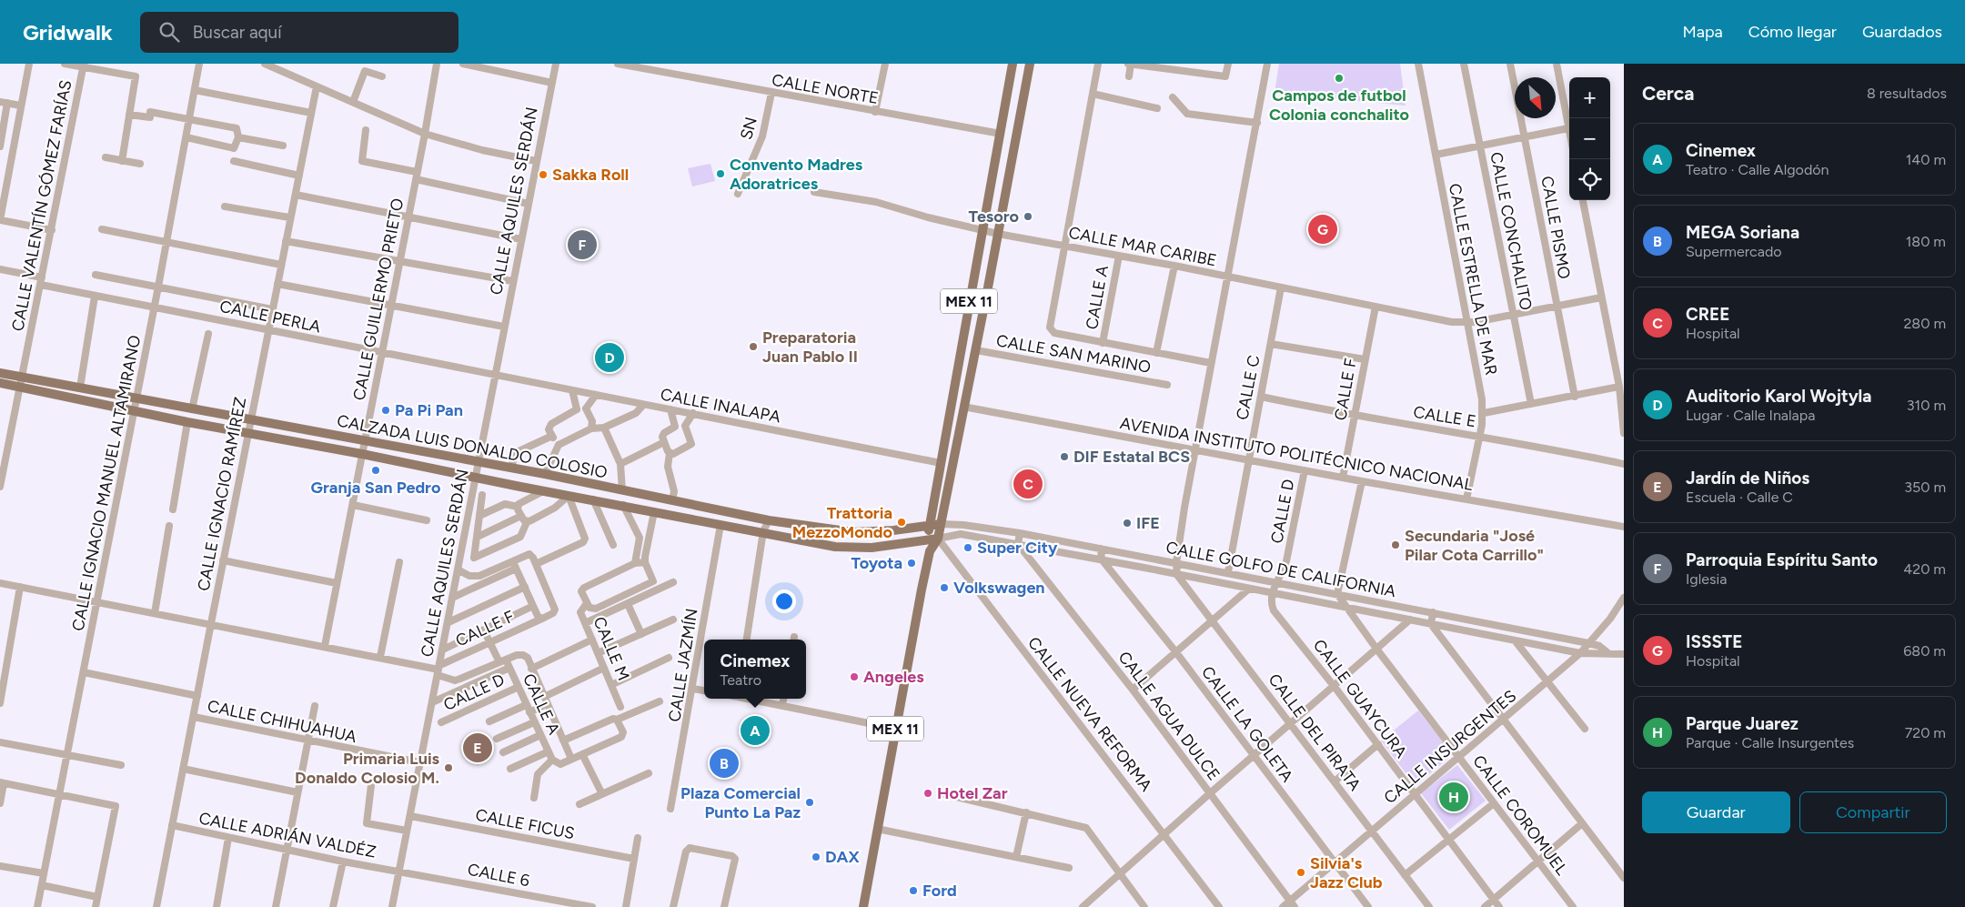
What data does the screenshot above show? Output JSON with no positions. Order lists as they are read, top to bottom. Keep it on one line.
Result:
{"streets":{"main road":["MEX 11","CALZADA LUIS DONALDO COLOSIO"],"street":["CALLE NORTE","SN","CALLE AQUILES SERDÁN","CALLE VALENTÍN GÓMEZ FARÍAS","CALLE PISMO","CALLE CONCHALITO","CALLE MAR CARIBE","CALLE ESTRELLA DE MAR","CALLE A","CALLE GUILLERMO PRIETO","CALLE PERLA","CALLE SAN MARINO","CALLE C","CALLE F","CALLE INALAPA","CALLE E","AVENIDA INSTITUTO POLITÉCNICO NACIONAL","CALLE IGNACIO MANUEL ALTAMIRANO","CALLE IGNACIO RAMÍREZ","CALLE D","CALLE GOLFO DE CALIFORNIA","CALLE M","CALLE JAZMÍN","CALLE GUAYCURA","CALLE NUEVA REFORMA","CALLE AGUA DULCE","CALLE CHIHUAHUA","CALLE LA GOLETA","CALLE DEL PIRATA","CALLE INSURGENTES","CALLE COROMUEL","CALLE FICUS","CALLE ADRIÁN VALDÉZ","CALLE 6"]},"crossings":[["CALLE NORTE","SN"],["CALLE NORTE","MEX 11"],["CALLE AQUILES SERDÁN","CALLE PERLA"],["CALLE AQUILES SERDÁN","CALLE F"],["CALLE AQUILES SERDÁN","CALLE INALAPA"],["CALLE AQUILES SERDÁN","CALZADA LUIS DONALDO COLOSIO"],["CALLE AQUILES SERDÁN","CALLE CHIHUAHUA"],["CALLE AQUILES SERDÁN","CALLE FICUS"],["CALLE AQUILES SERDÁN","CALLE ADRIÁN VALDÉZ"],["CALLE AQUILES SERDÁN","CALLE 6"],["CALLE VALENTÍN GÓMEZ FARÍAS","CALLE PERLA"],["CALLE VALENTÍN GÓMEZ FARÍAS","CALZADA LUIS DONALDO COLOSIO"],["CALLE PISMO","CALLE MAR CARIBE"],["CALLE CONCHALITO","CALLE MAR CARIBE"],["CALLE MAR CARIBE","CALLE ESTRELLA DE MAR"],["CALLE MAR CARIBE","CALLE A"],["CALLE MAR CARIBE","MEX 11"],["CALLE MAR CARIBE","CALLE C"],["CALLE MAR CARIBE","CALLE F"],["CALLE ESTRELLA DE MAR","CALLE E"],["CALLE ESTRELLA DE MAR","AVENIDA INSTITUTO POLITÉCNICO NACIONAL"],["CALLE A","CALLE F"],["CALLE A","CALLE D"],["CALLE GUILLERMO PRIETO","CALLE PERLA"],["CALLE GUILLERMO PRIETO","CALZADA LUIS DONALDO COLOSIO"],["MEX 11","CALLE SAN MARINO"],["MEX 11","CALLE INALAPA"],["MEX 11","CALZADA LUIS DONALDO COLOSIO"],["MEX 11","AVENIDA INSTITUTO POLITÉCNICO NACIONAL"],["MEX 11","CALLE GOLFO DE CALIFORNIA"],["MEX 11","CALLE NUEVA REFORMA"],["CALLE PERLA","CALLE INALAPA"],["CALLE PERLA","CALLE IGNACIO MANUEL ALTAMIRANO"],["CALLE PERLA","CALLE IGNACIO RAMÍREZ"],["CALLE C","CALLE E"],["CALLE C","AVENIDA INSTITUTO POLITÉCNICO NACIONAL"],["CALLE C","CALLE GOLFO DE CALIFORNIA"],["CALLE F","CALLE E"],["CALLE F","AVENIDA INSTITUTO POLITÉCNICO NACIONAL"],["CALZADA LUIS DONALDO COLOSIO","CALLE IGNACIO MANUEL ALTAMIRANO"],["CALZADA LUIS DONALDO COLOSIO","CALLE IGNACIO RAMÍREZ"],["CALZADA LUIS DONALDO COLOSIO","CALLE GOLFO DE CALIFORNIA"],["CALZADA LUIS DONALDO COLOSIO","CALLE JAZMÍN"],["CALZADA LUIS DONALDO COLOSIO","CALLE NUEVA REFORMA"],["AVENIDA INSTITUTO POLITÉCNICO NACIONAL","CALLE D"],["CALLE IGNACIO RAMÍREZ","CALLE CHIHUAHUA"],["CALLE IGNACIO RAMÍREZ","CALLE ADRIÁN VALDÉZ"],["CALLE D","CALLE GOLFO DE CALIFORNIA"],["CALLE D","CALLE GUAYCURA"],["CALLE GOLFO DE CALIFORNIA","CALLE GUAYCURA"],["CALLE GOLFO DE CALIFORNIA","CALLE NUEVA REFORMA"],["CALLE GOLFO DE CALIFORNIA","CALLE AGUA DULCE"],["CALLE GOLFO DE CALIFORNIA","CALLE LA GOLETA"],["CALLE GOLFO DE CALIFORNIA","CALLE DEL PIRATA"],["CALLE GOLFO DE CALIFORNIA","CALLE INSURGENTES"],["CALLE GOLFO DE CALIFORNIA","CALLE COROMUEL"],["CALLE GUAYCURA","CALLE INSURGENTES"],["CALLE AGUA DULCE","CALLE INSURGENTES"],["CALLE LA GOLETA","CALLE INSURGENTES"],["CALLE DEL PIRATA","CALLE INSURGENTES"],["CALLE INSURGENTES","CALLE COROMUEL"],["CALLE ADRIÁN VALDÉZ","CALLE 6"]],"places":["Campos de futbol Colonia conchalito","Convento Madres Adoratrices","Sakka Roll","Tesoro","Preparatoria Juan Pablo II","Pa Pi Pan","DIF Estatal BCS","Granja San Pedro","Trattoria MezzoMondo","IFE","Secundaria \"José Pilar Cota Carrillo\"","Super City","Toyota","Volkswagen","Angeles","Primaria Luis Donaldo Colosio M.","Hotel Zar","Plaza Comercial Punto La Paz","DAX","Silvia's Jazz Club","Ford"],"north":"bottom right","page":{"header":"Gridwalk","search":"Buscar aquí","nav":["Mapa","Cómo llegar","Guardados"],"heading":["Cerca","8 resultados"],"map_buttons":["+","−"],"list":[{"mark":"A","name":"Cinemex","note":"Teatro · Calle Algodón","value":"140 m"},{"mark":"B","name":"MEGA Soriana","note":"Supermercado","value":"180 m"},{"mark":"C","name":"CREE","note":"Hospital","value":"280 m"},{"mark":"D","name":"Auditorio Karol Wojtyla","note":"Lugar · Calle Inalapa","value":"310 m"},{"mark":"E","name":"Jardín de Niños","note":"Escuela · Calle C","value":"350 m"},{"mark":"F","name":"Parroquia Espíritu Santo","note":"Iglesia","value":"420 m"},{"mark":"G","name":"ISSSTE","note":"Hospital","value":"680 m"},{"mark":"H","name":"Parque Juarez","note":"Parque · Calle Insurgentes","value":"720 m"}],"pins":["G","F","D","C","A","E","B","H"],"popup":["Cinemex","Teatro"],"buttons":["Guardar","Compartir"]}}
